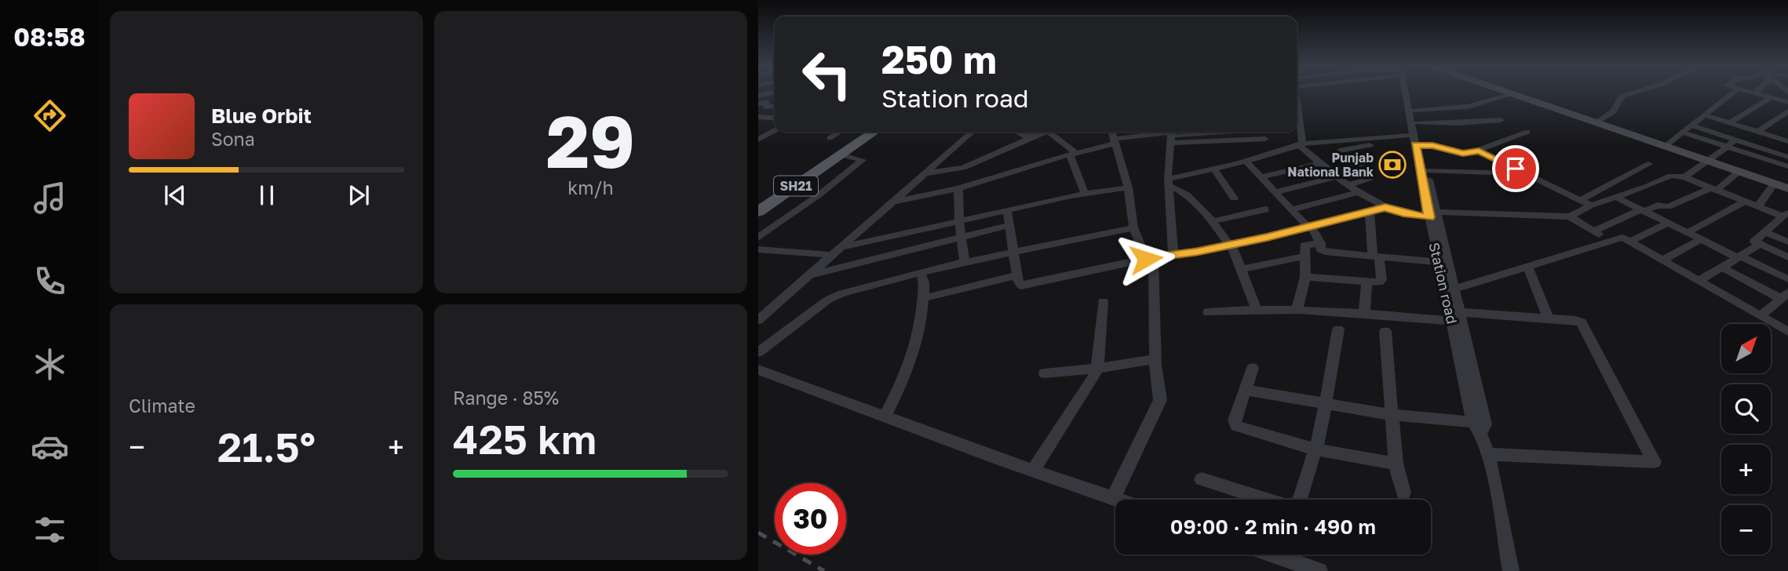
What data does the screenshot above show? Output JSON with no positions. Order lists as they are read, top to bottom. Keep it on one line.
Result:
{"streets":{"main road":["SH21"],"street":["Station road"]},"places":{"bank":["Punjab National Bank"]},"north":"top right","page":{"tabs":"08:58","tile":[["29","km/h"],"Climate",["Range · 85%","425 km"]],"turn":["250 m","Station road"],"song":["Blue Orbit","Sona"],"map_buttons":["+","−"],"heat":["−","21.5°","+"],"limit":"30","trip":"09:00 · 2 min · 490 m"}}
